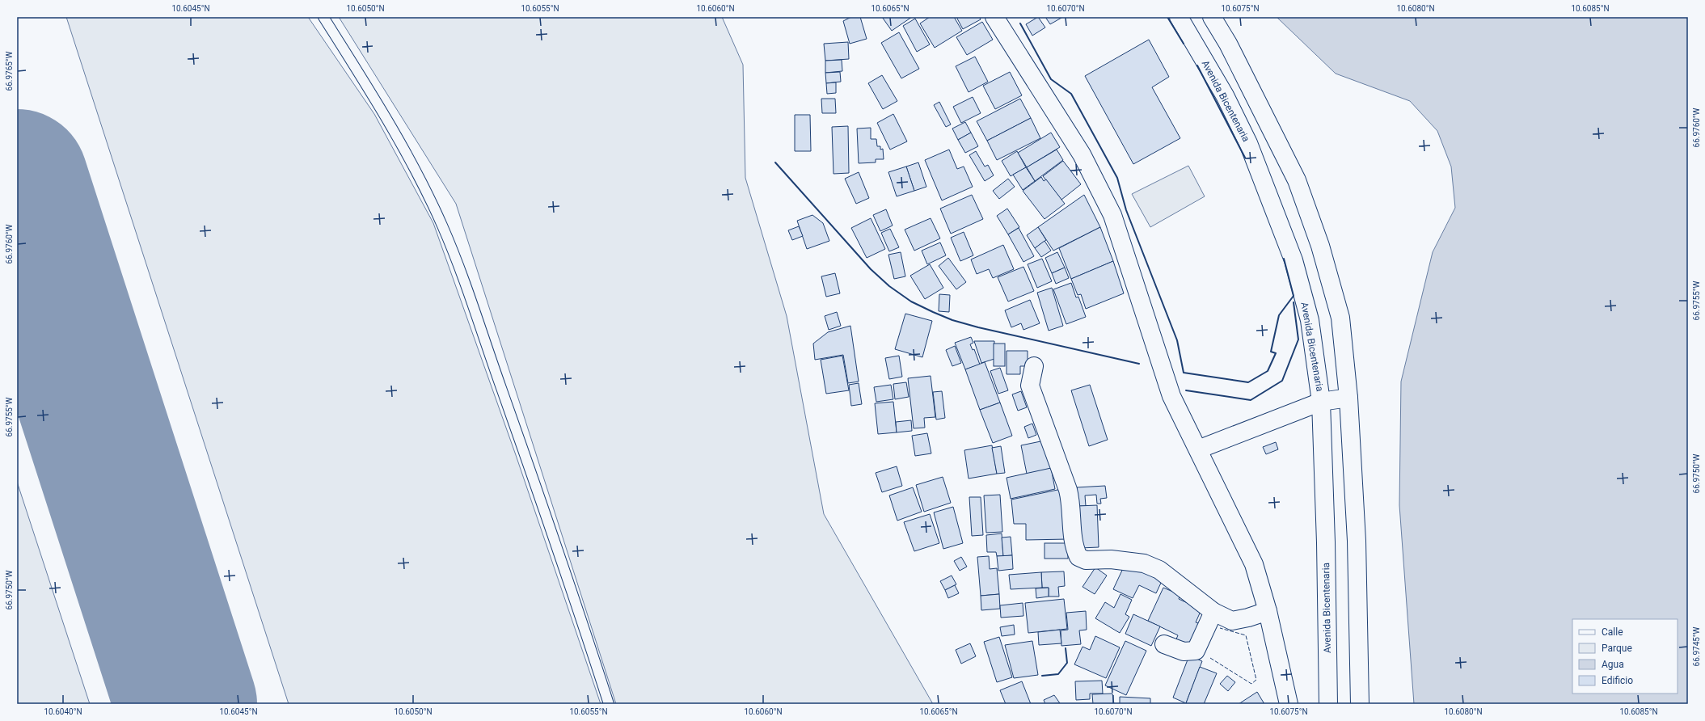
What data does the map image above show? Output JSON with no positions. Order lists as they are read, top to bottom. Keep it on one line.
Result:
{"streets":{"street":["Avenida Bicentenaria"]},"legend":["Calle","Parque","Agua","Edificio"],"coordinates":["10.6045°N","10.6050°N","10.6055°N","10.6060°N","10.6065°N","10.6070°N","10.6075°N","10.6080°N","10.6085°N","66.9765°W","66.9760°W","66.9755°W","66.9750°W","66.9745°W","10.6040°N"]}
